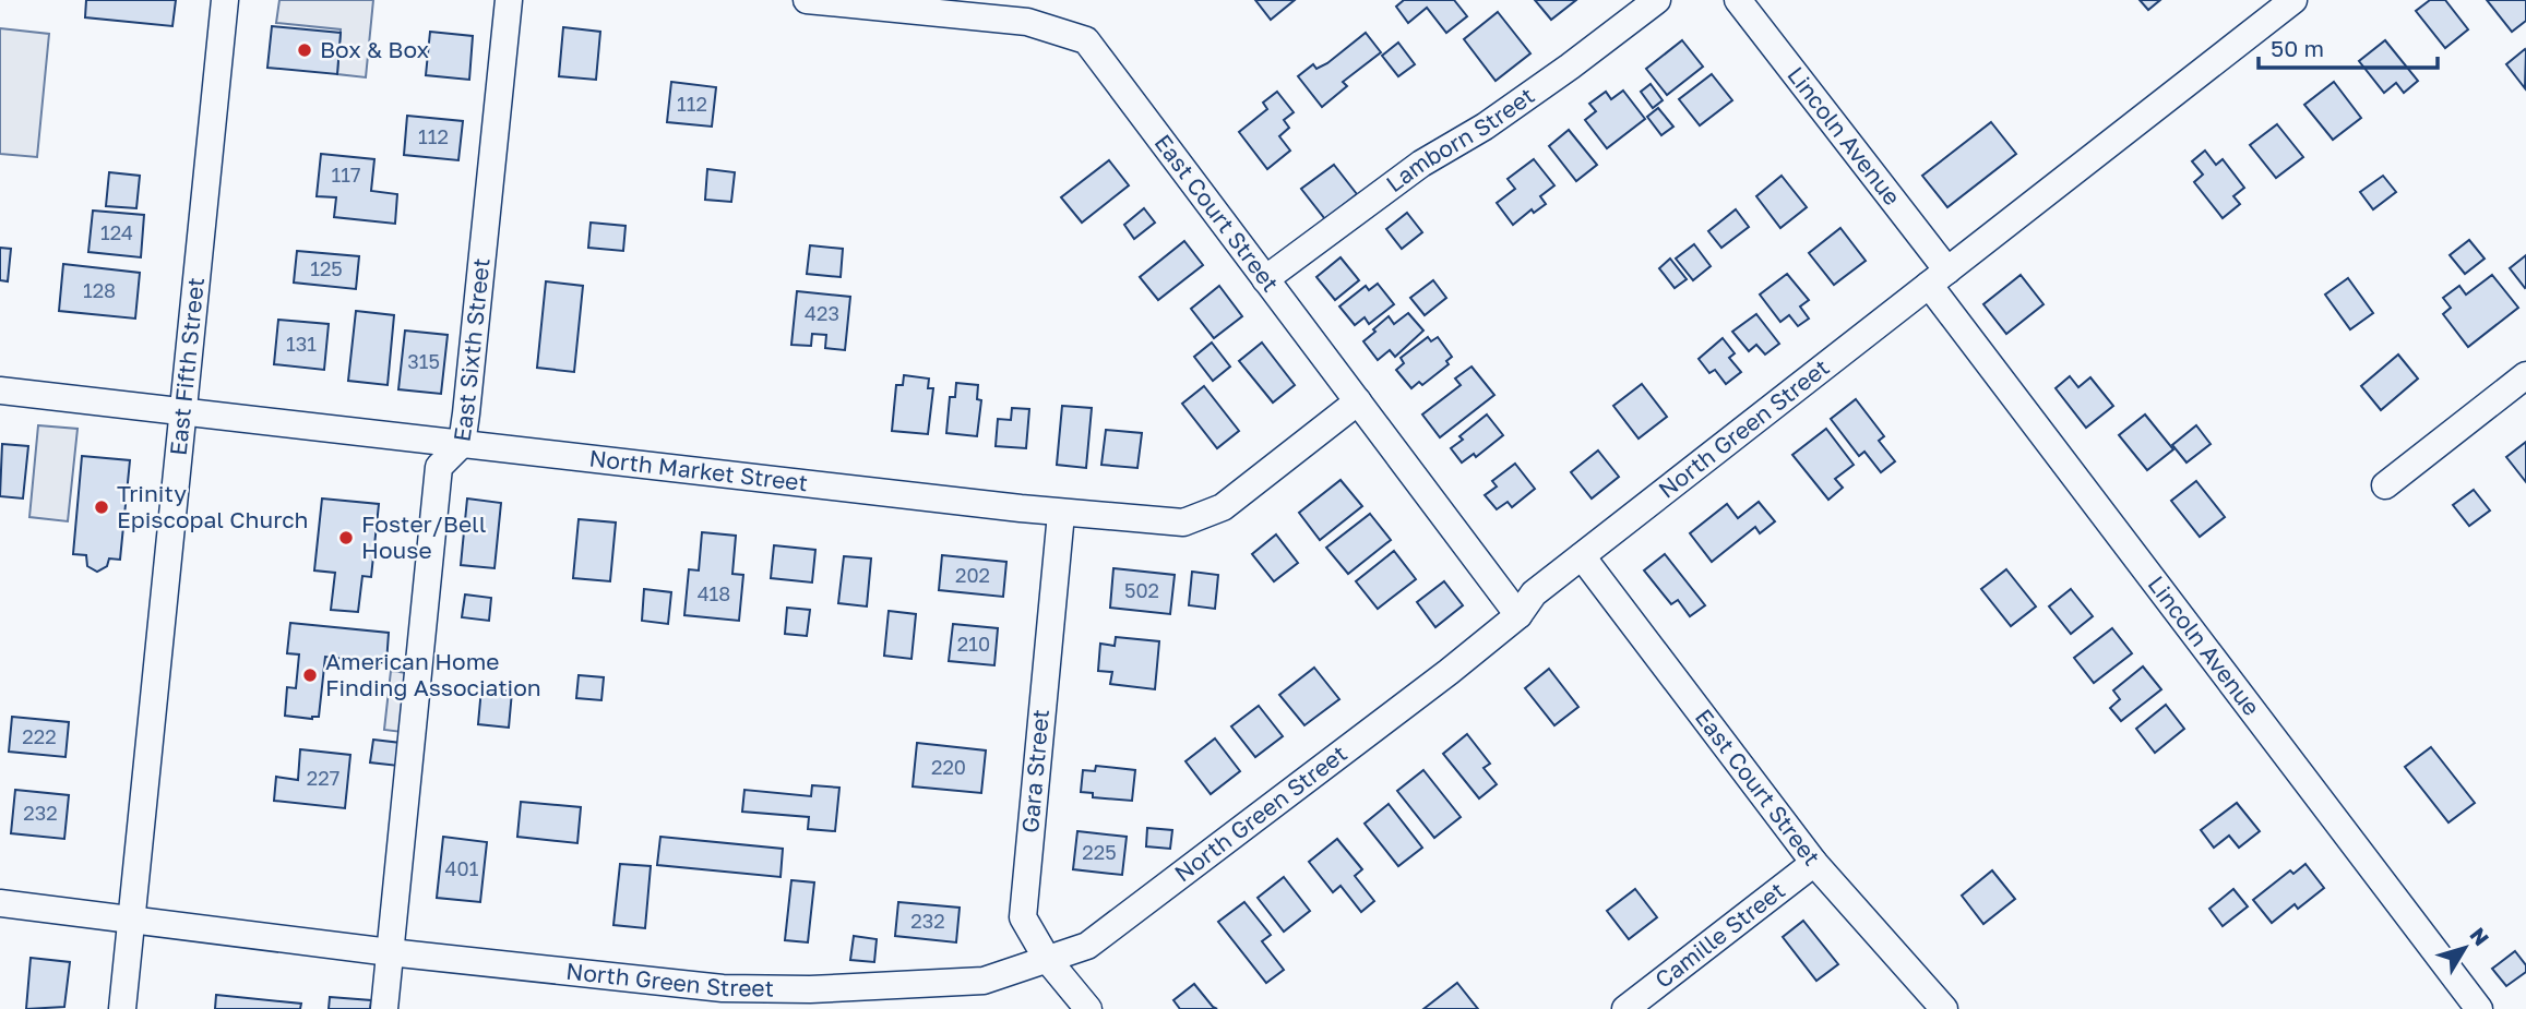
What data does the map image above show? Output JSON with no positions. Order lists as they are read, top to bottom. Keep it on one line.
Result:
{"streets":{"street":["Lincoln Avenue","Lamborn Street","East Court Street","East Sixth Street","East Fifth Street","North Green Street","North Market Street","Gara Street","Camille Street"]},"crossings":[["Lincoln Avenue","North Green Street"],["Lamborn Street","East Court Street"],["East Court Street","North Green Street"],["East Court Street","North Market Street"],["East Court Street","Camille Street"],["East Sixth Street","North Green Street"],["East Sixth Street","North Market Street"],["East Fifth Street","North Green Street"],["East Fifth Street","North Market Street"],["North Green Street","Gara Street"],["North Market Street","Gara Street"]],"places":["Box & Box","Trinity Episcopal Church","Foster/Bell House","American Home Finding Association"],"house_numbers":["112","112","117","124","125","128","423","131","315","202","502","418","210","222","220","227","232","225","401","232"],"scale_bar":"50 m","north":"top right"}
